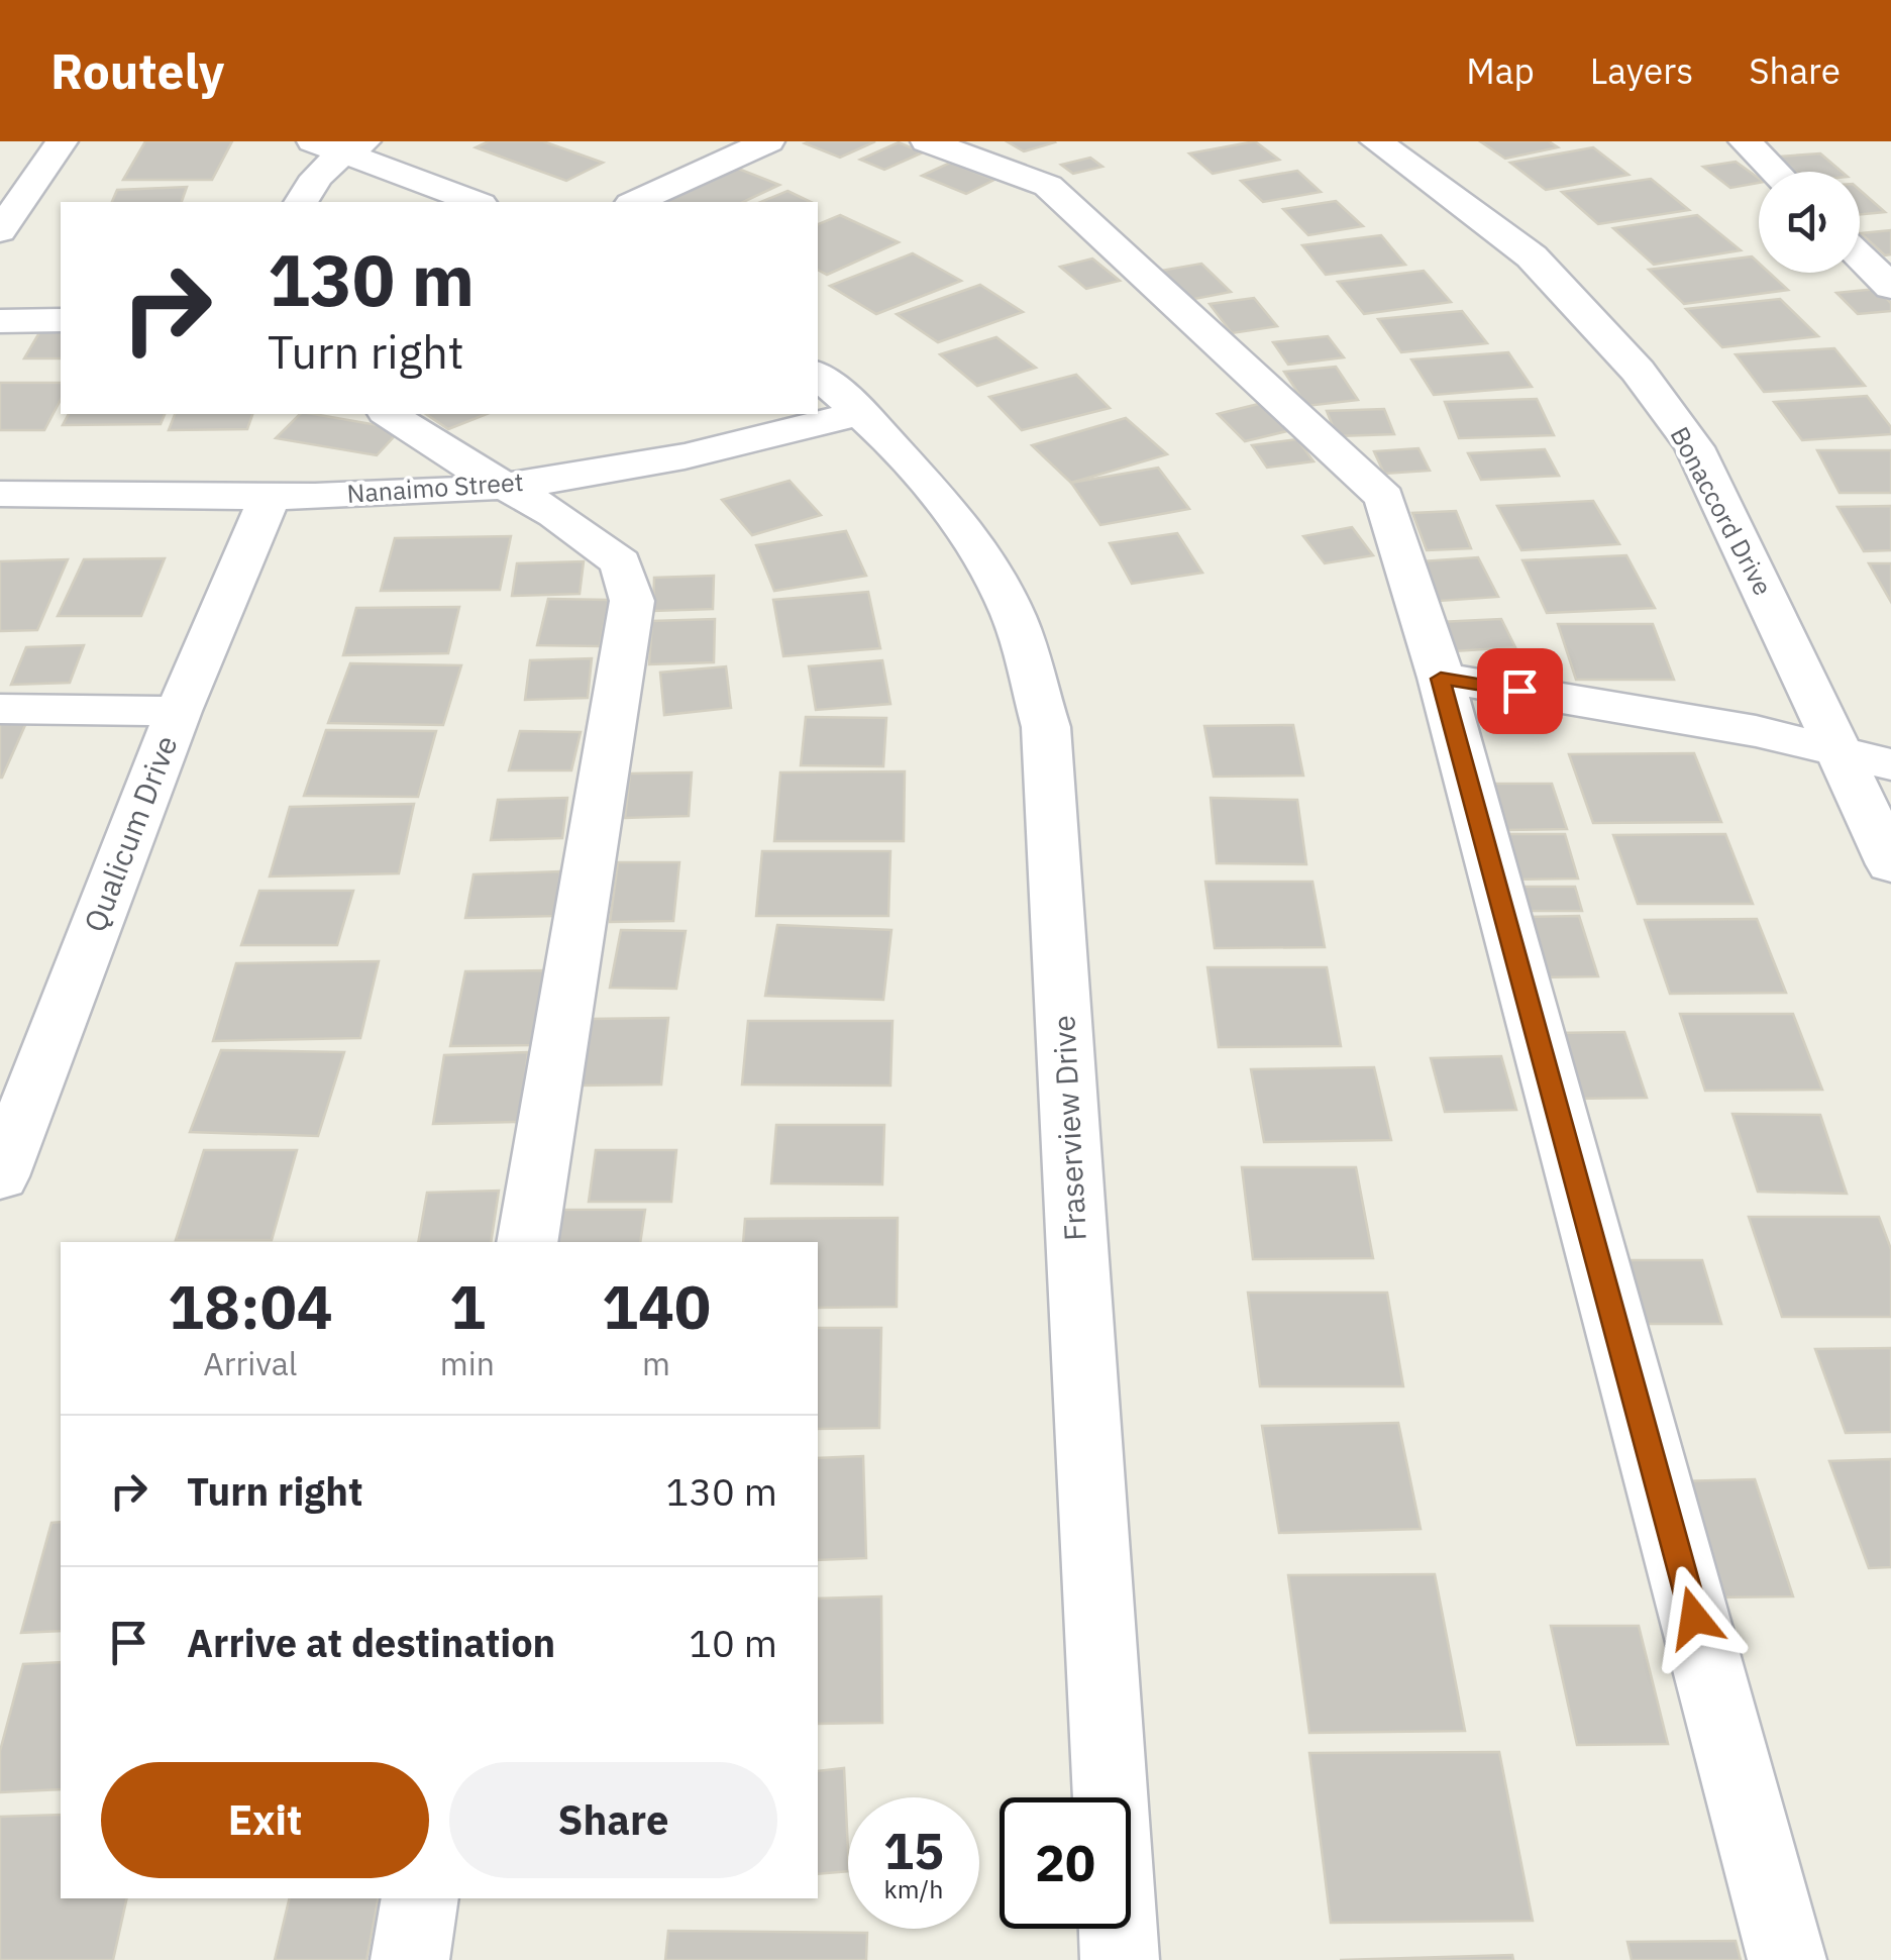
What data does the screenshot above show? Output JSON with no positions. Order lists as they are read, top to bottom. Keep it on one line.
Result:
{"streets":{"street":["Nanaimo Street","Bonaccord Drive","Qualicum Drive","Fraserview Drive"]},"crossings":[["Nanaimo Street","Qualicum Drive"],["Nanaimo Street","Fraserview Drive"]],"page":{"header":"Routely","nav":["Map","Layers","Share"],"turn":["130 m","Turn right"],"eta":["18:04","Arrival","1","min","140","m"],"list":[{"name":"Turn right","value":"130 m"},{"name":"Arrive at destination","value":"10 m"}],"buttons":["Exit","Share"],"speed":"15 km/h","limit":"20"}}
